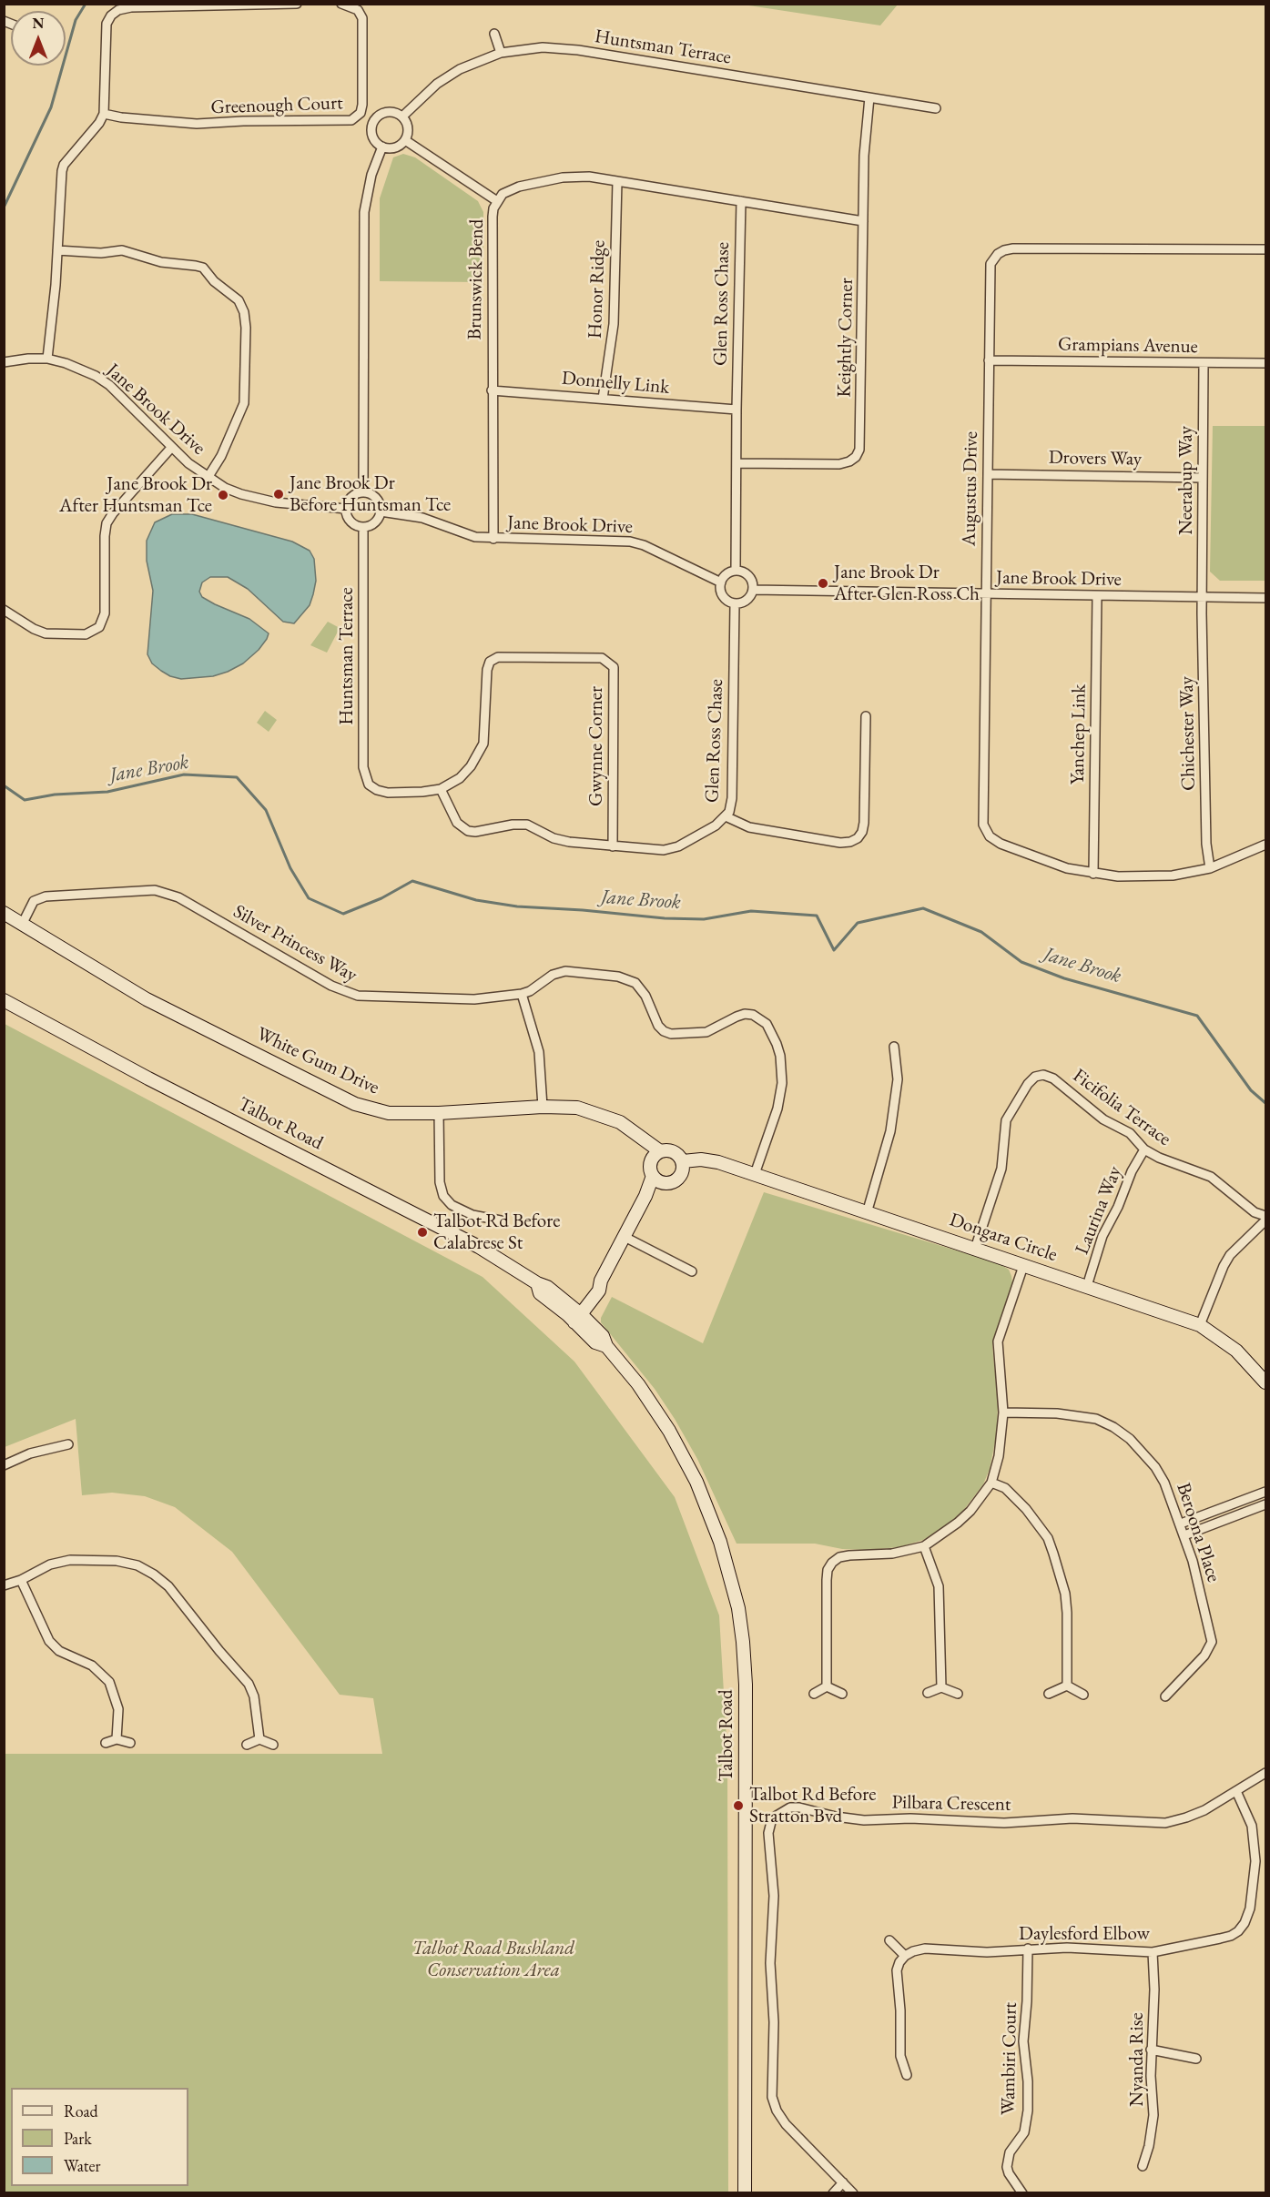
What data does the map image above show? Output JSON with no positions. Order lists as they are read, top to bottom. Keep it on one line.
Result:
{"streets":{"street":["Huntsman Terrace","Greenough Court","Brunswick Bend","Honor Ridge","Glen Ross Chase","Keightly Corner","Grampians Avenue","Donnelly Link","Jane Brook Drive","Drovers Way","Neerabup Way","Augustus Drive","Chichester Way","Yanchep Link","Gwynne Corner","Silver Princess Way","White Gum Drive","Ficifolia Terrace","Talbot Road","Laurina Way","Dongara Circle","Beroona Place","Pilbara Crescent","Daylesford Elbow","Wambiri Court","Nyanda Rise"]},"crossings":[["Huntsman Terrace","Keightly Corner"],["Huntsman Terrace","Jane Brook Drive"],["Huntsman Terrace","Gwynne Corner"],["Brunswick Bend","Honor Ridge"],["Brunswick Bend","Glen Ross Chase"],["Brunswick Bend","Keightly Corner"],["Brunswick Bend","Donnelly Link"],["Brunswick Bend","Jane Brook Drive"],["Honor Ridge","Donnelly Link"],["Glen Ross Chase","Keightly Corner"],["Glen Ross Chase","Donnelly Link"],["Glen Ross Chase","Jane Brook Drive"],["Glen Ross Chase","Gwynne Corner"],["Grampians Avenue","Neerabup Way"],["Grampians Avenue","Augustus Drive"],["Jane Brook Drive","Neerabup Way"],["Jane Brook Drive","Augustus Drive"],["Jane Brook Drive","Chichester Way"],["Jane Brook Drive","Yanchep Link"],["Drovers Way","Neerabup Way"],["Drovers Way","Augustus Drive"],["Neerabup Way","Chichester Way"],["Augustus Drive","Chichester Way"],["Augustus Drive","Yanchep Link"],["Silver Princess Way","White Gum Drive"],["Silver Princess Way","Dongara Circle"],["White Gum Drive","Dongara Circle"],["Ficifolia Terrace","Laurina Way"],["Ficifolia Terrace","Dongara Circle"],["Laurina Way","Dongara Circle"],["Pilbara Crescent","Daylesford Elbow"],["Daylesford Elbow","Wambiri Court"],["Daylesford Elbow","Nyanda Rise"]],"water":["Jane Brook"],"parks":["Talbot Road Bushland Conservation Area"],"places":["Jane Brook Dr Before Huntsman Tce","Jane Brook Dr After Huntsman Tce","Jane Brook Dr After Glen Ross Ch","Talbot Rd Before Calabrese St","Talbot Rd Before Stratton Bvd"],"legend":["Road","Park","Water"],"north":"top"}
